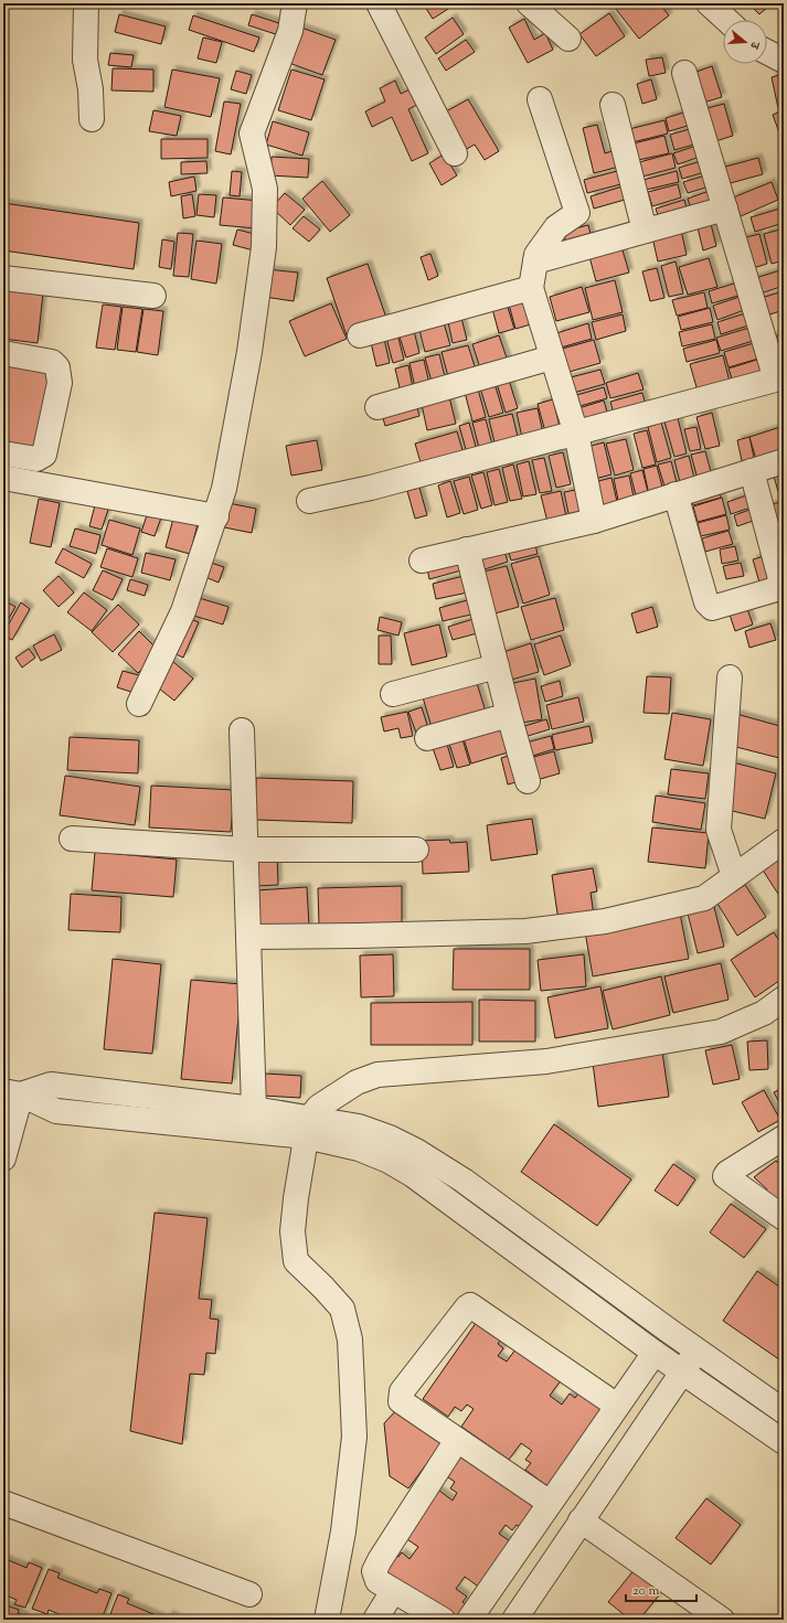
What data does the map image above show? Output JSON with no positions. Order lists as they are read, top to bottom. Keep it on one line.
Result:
{"scale_bar":"20 m","north":"right"}
